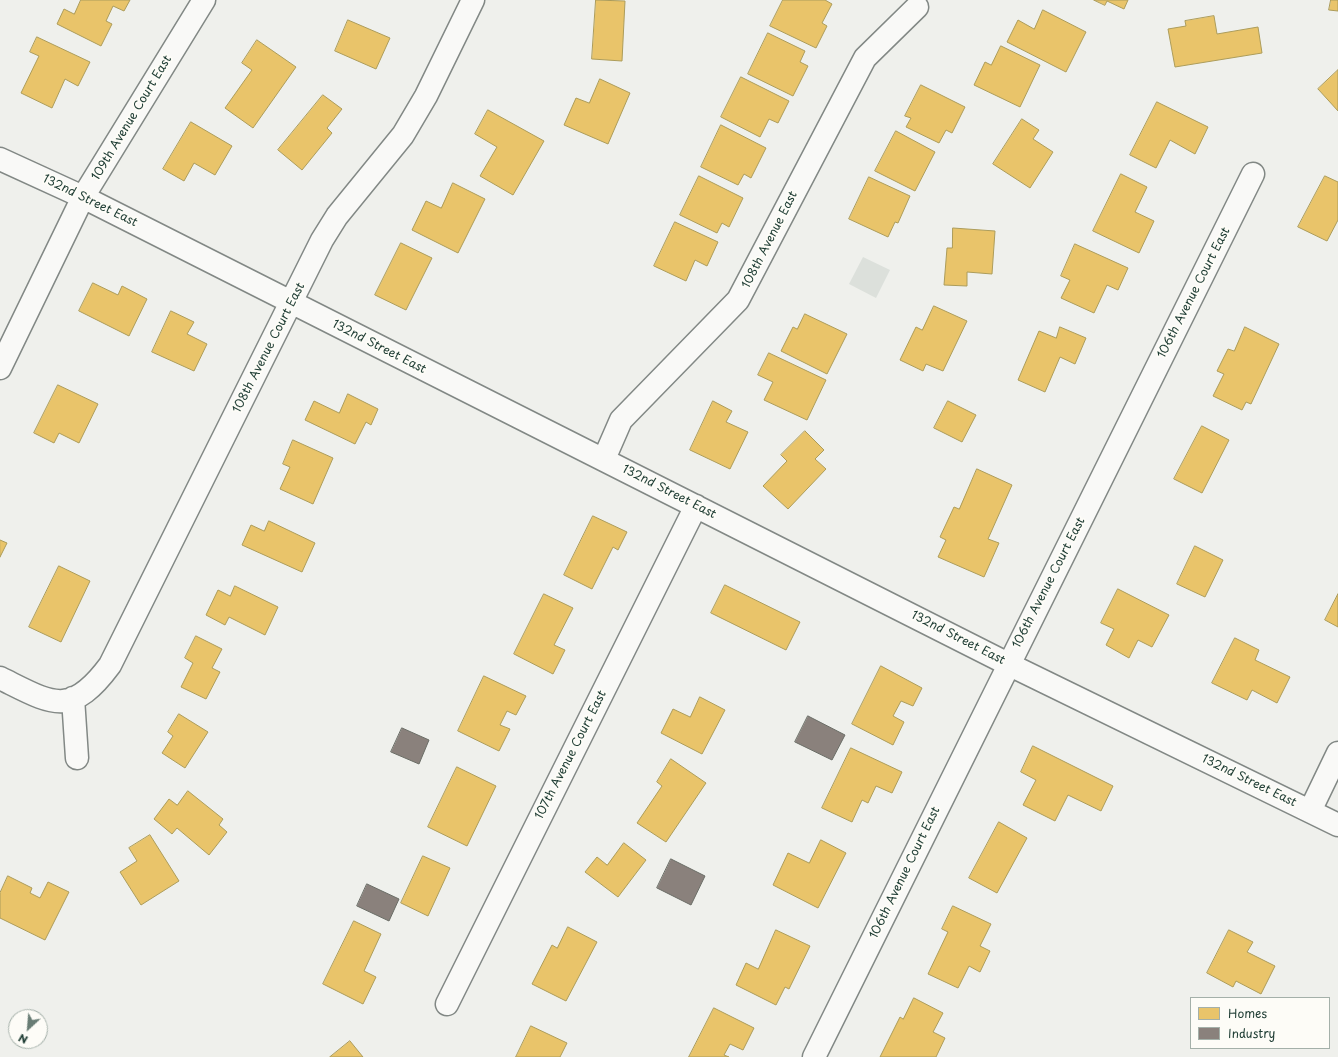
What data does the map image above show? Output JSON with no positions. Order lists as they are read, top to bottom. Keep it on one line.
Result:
{"streets":{"street":["109th Avenue Court East","132nd Street East","108th Avenue East","106th Avenue Court East","108th Avenue Court East","107th Avenue Court East"]},"crossings":[["109th Avenue Court East","132nd Street East"],["132nd Street East","108th Avenue East"],["132nd Street East","106th Avenue Court East"],["132nd Street East","108th Avenue Court East"],["132nd Street East","107th Avenue Court East"]],"legend":["Homes","Industry"],"north":"bottom left"}
